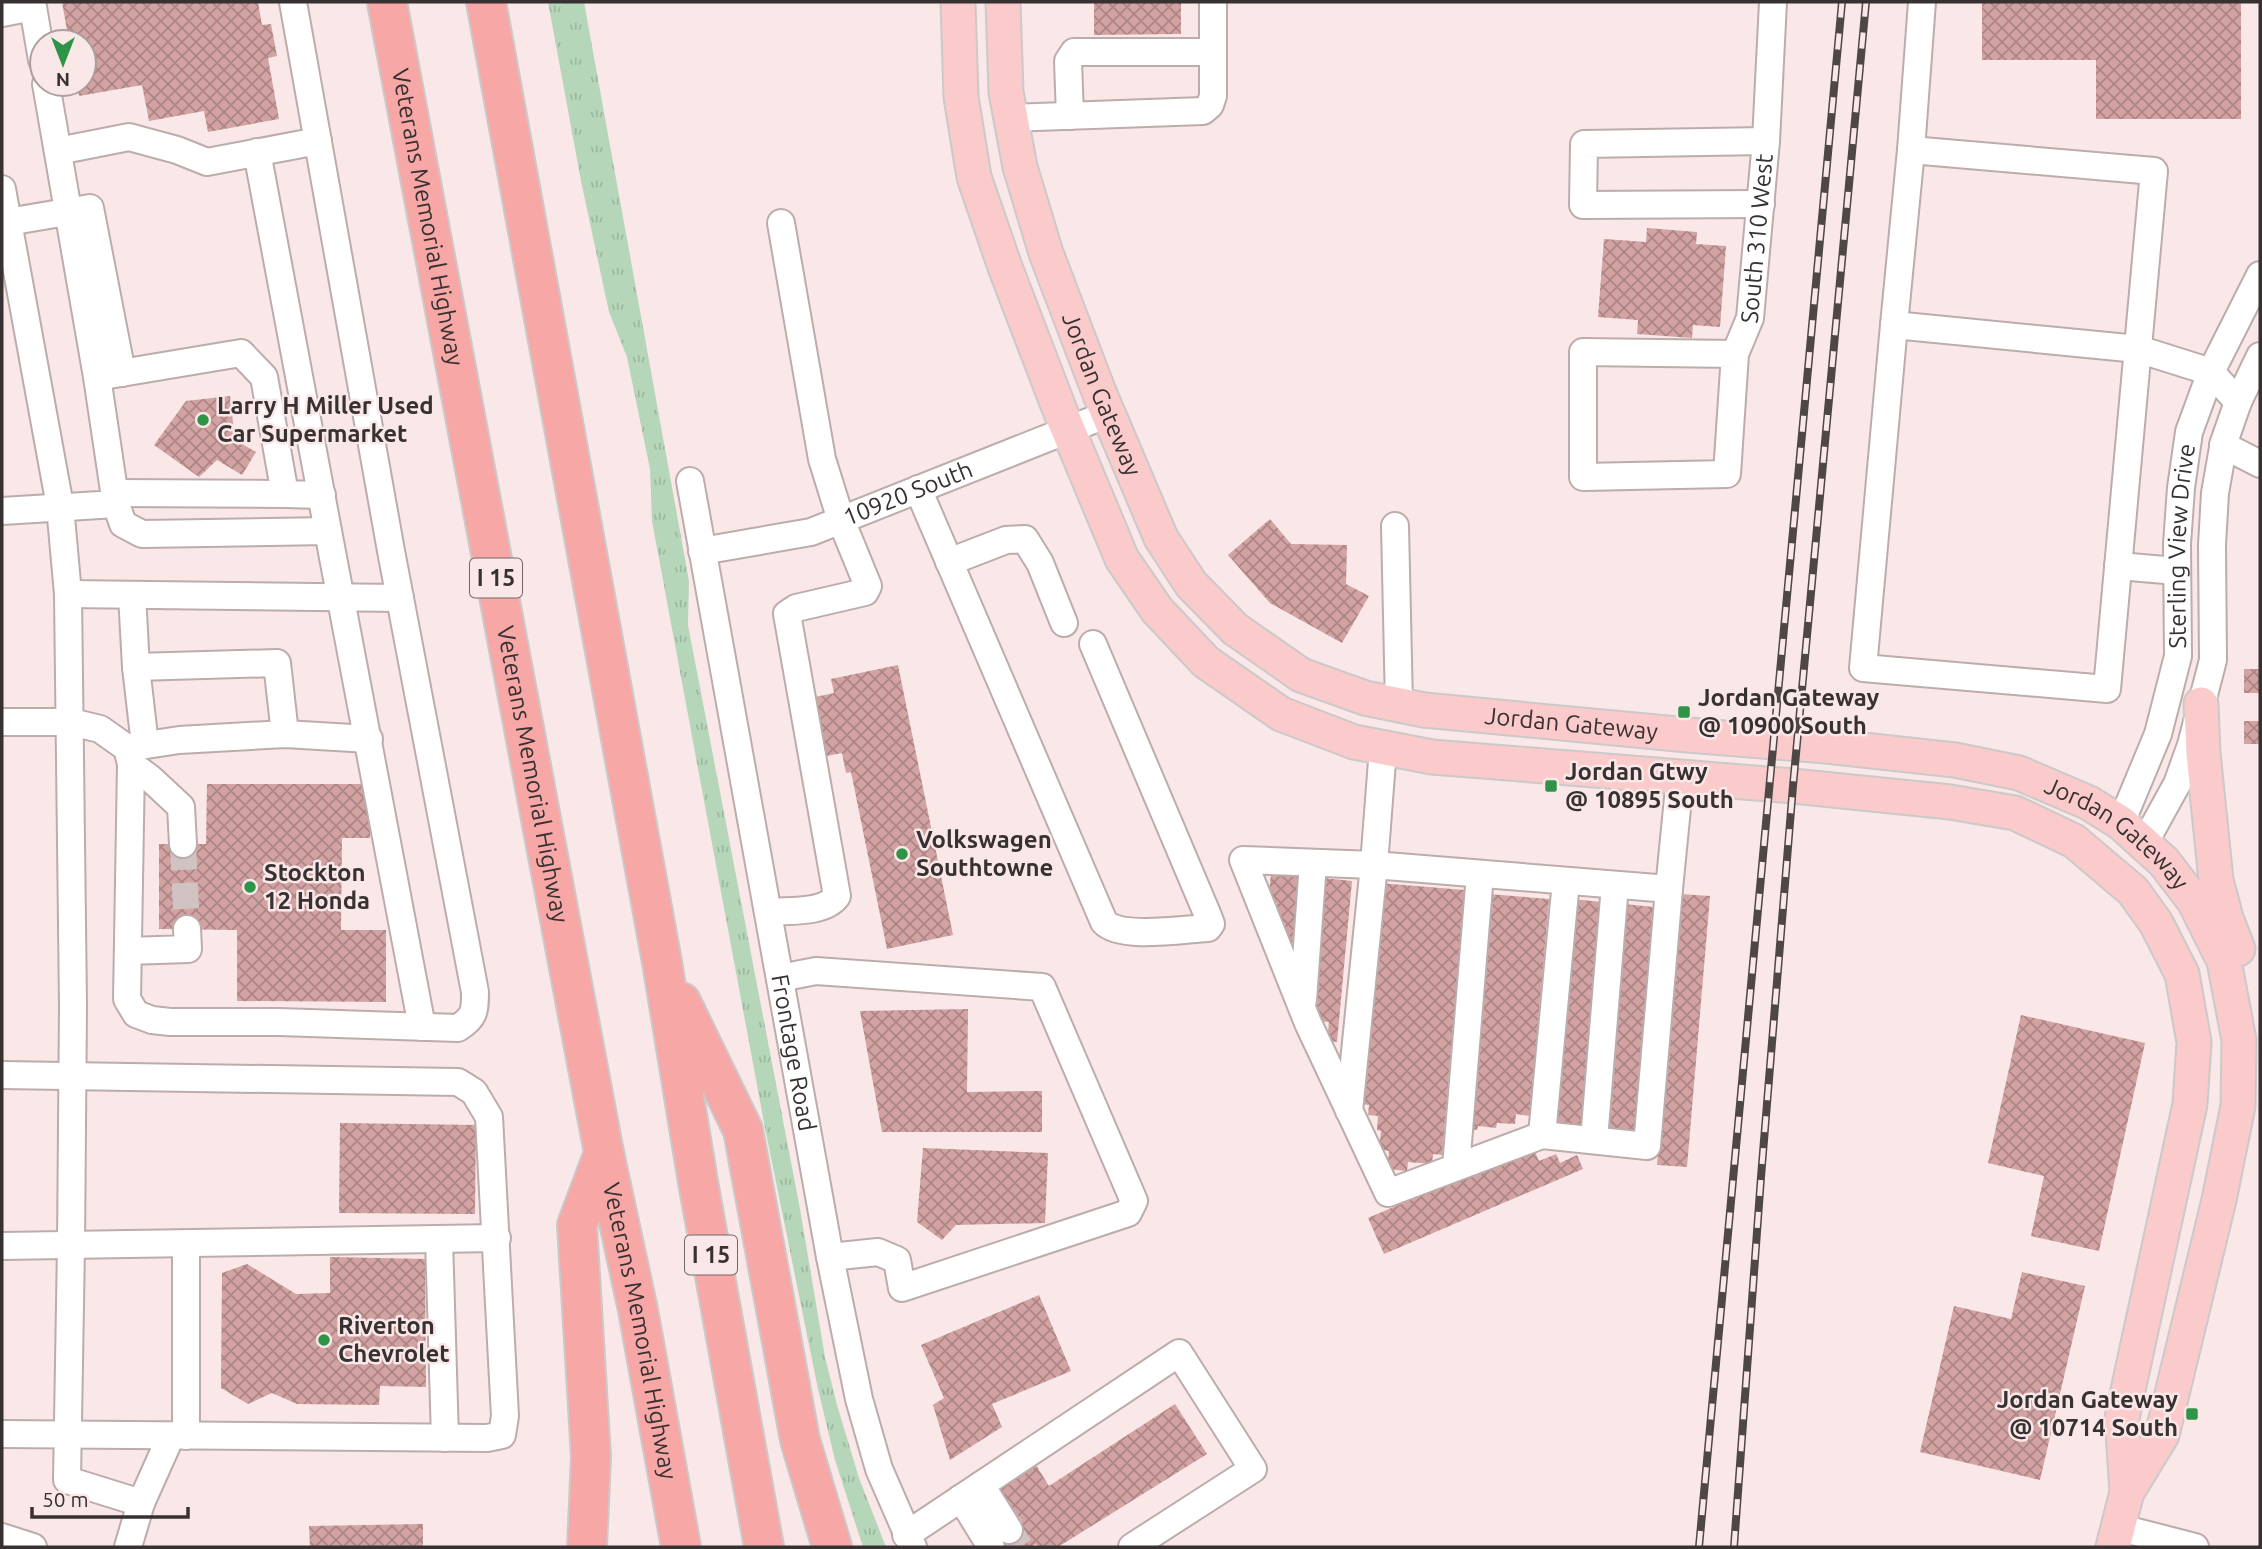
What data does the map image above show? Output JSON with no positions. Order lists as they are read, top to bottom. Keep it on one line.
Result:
{"streets":{"highway":["Veterans Memorial Highway","I 15"],"main road":["Jordan Gateway"],"street":["South 310 West","10920 South","Sterling View Drive","Frontage Road"]},"crossings":[["Jordan Gateway","10920 South"],["Jordan Gateway","Sterling View Drive"],["10920 South","Frontage Road"]],"places":{"other":["Larry H Miller Used Car Supermarket","Volkswagen Southtowne","Stockton 12 Honda","Riverton Chevrolet"],"transit":["Jordan Gateway @ 10900 South","Jordan Gtwy @ 10895 South","Jordan Gateway @ 10714 South"]},"scale_bar":"50 m","north":"bottom"}
